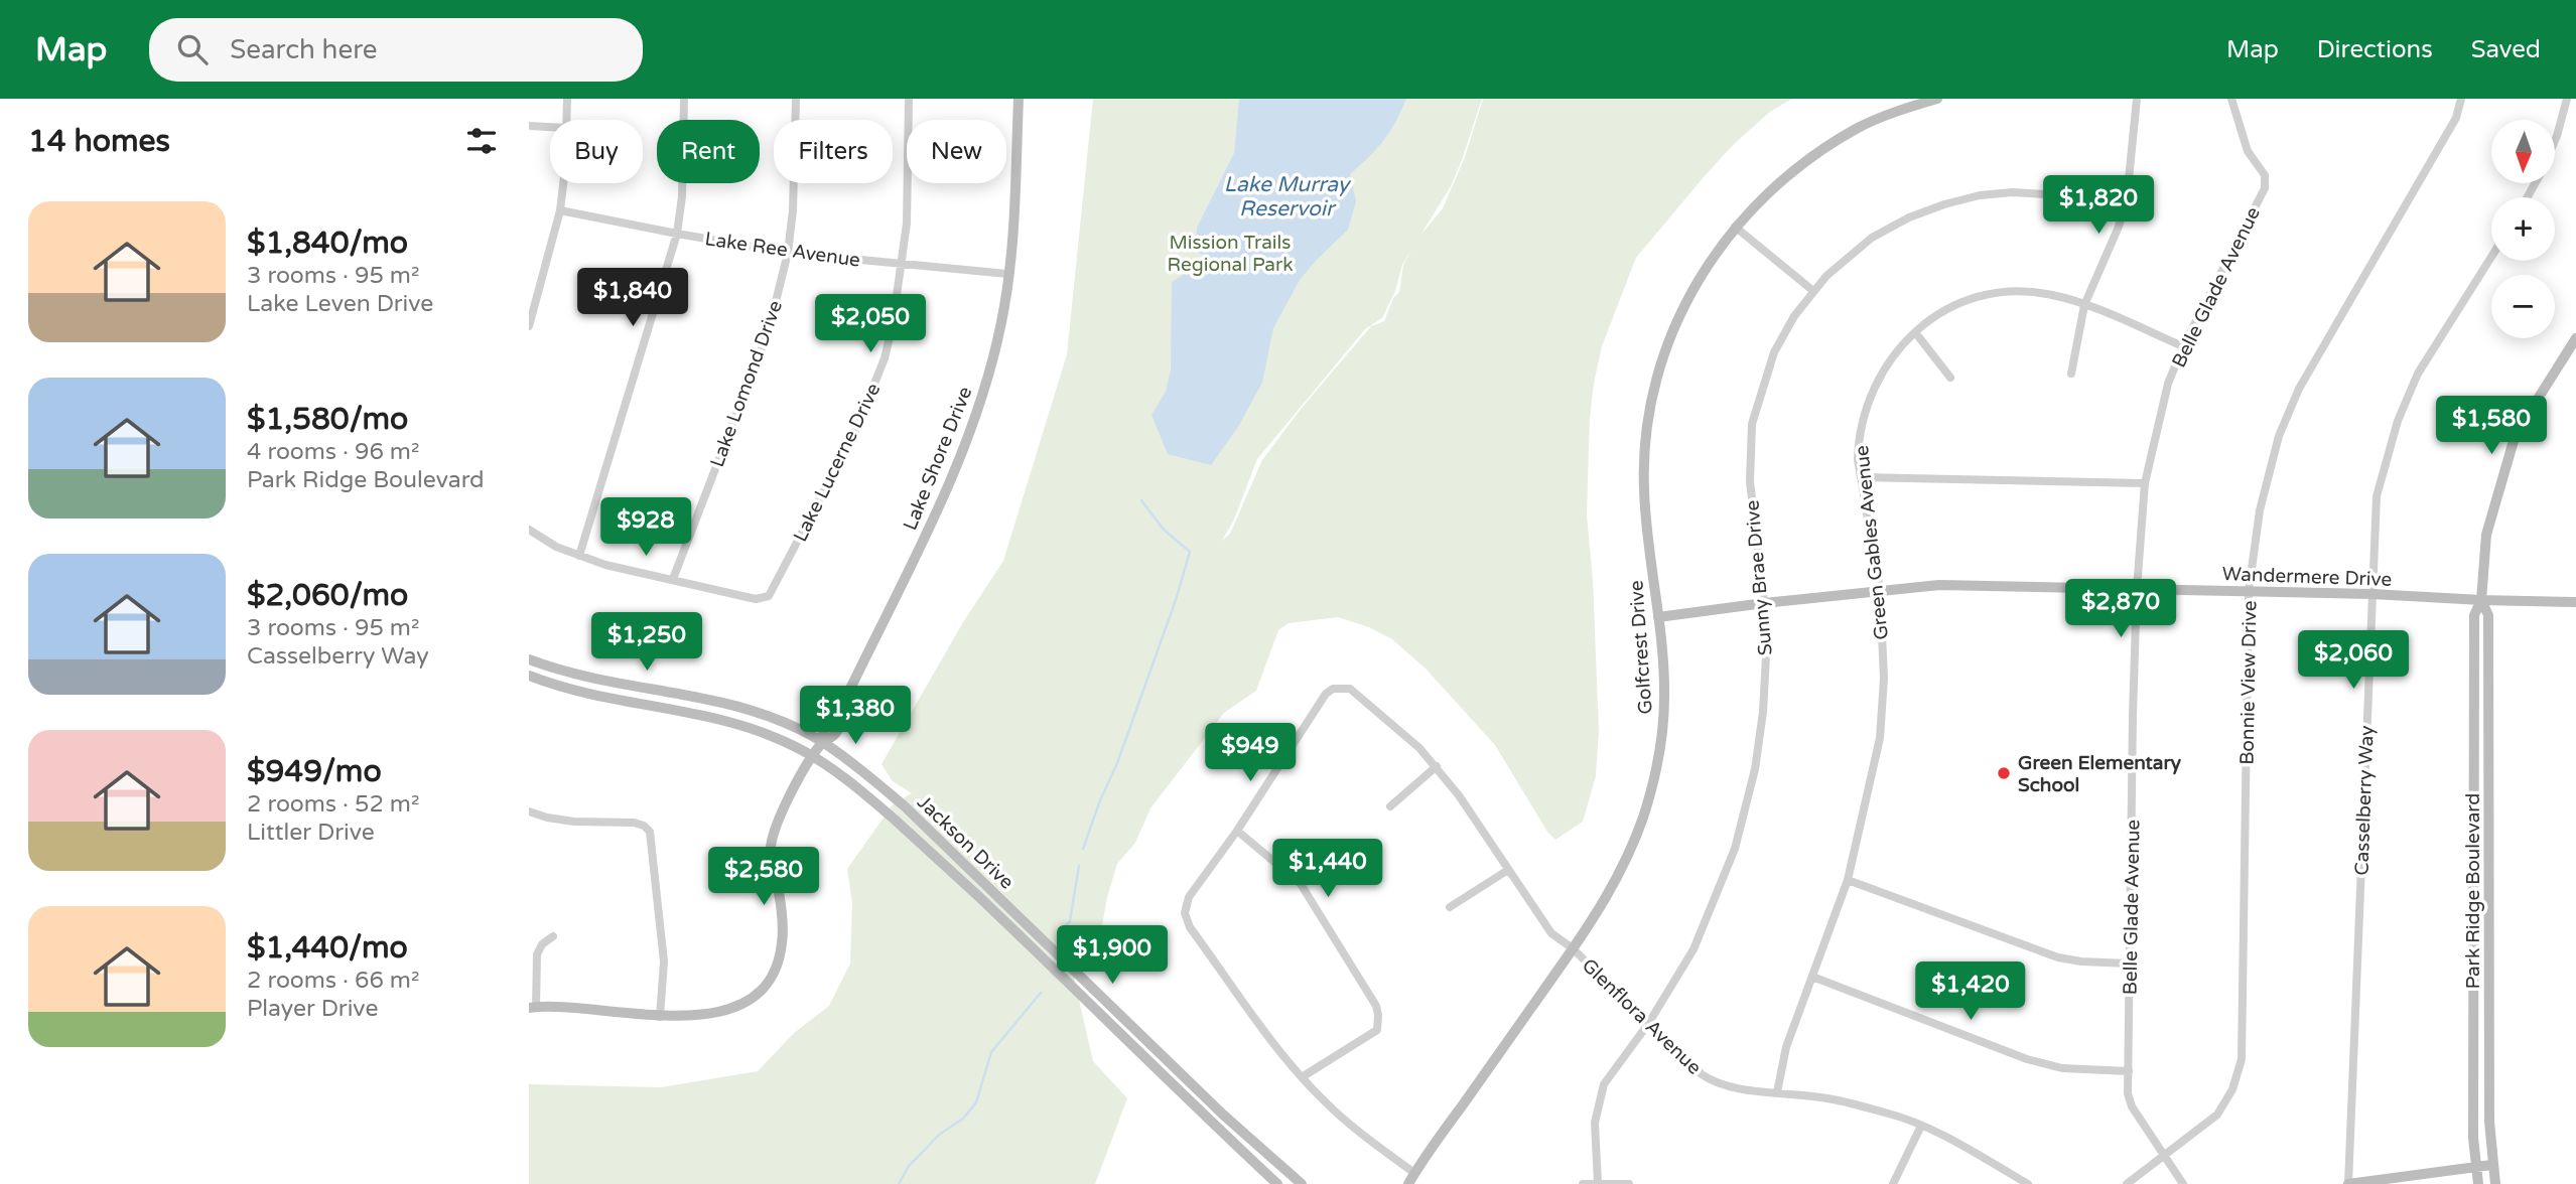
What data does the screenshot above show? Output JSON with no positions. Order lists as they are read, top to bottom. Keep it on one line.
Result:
{"streets":{"main road":["Lake Shore Drive","Wandermere Drive","Golfcrest Drive","Jackson Drive","Park Ridge Boulevard"],"street":["Lake Ree Avenue","Belle Glade Avenue","Lake Lomond Drive","Lake Lucerne Drive","Green Gables Avenue","Sunny Brae Drive","Bonnie View Drive","Casselberry Way","Glenflora Avenue"]},"crossings":[["Lake Ree Avenue","Lake Lomond Drive"],["Lake Ree Avenue","Lake Shore Drive"],["Lake Ree Avenue","Lake Lucerne Drive"],["Belle Glade Avenue","Green Gables Avenue"],["Belle Glade Avenue","Wandermere Drive"],["Belle Glade Avenue","Bonnie View Drive"],["Lake Lomond Drive","Lake Lucerne Drive"],["Lake Shore Drive","Jackson Drive"],["Green Gables Avenue","Wandermere Drive"],["Green Gables Avenue","Glenflora Avenue"],["Wandermere Drive","Sunny Brae Drive"],["Wandermere Drive","Golfcrest Drive"],["Wandermere Drive","Bonnie View Drive"],["Wandermere Drive","Casselberry Way"],["Wandermere Drive","Park Ridge Boulevard"],["Sunny Brae Drive","Glenflora Avenue"],["Golfcrest Drive","Glenflora Avenue"]],"water":["Lake Murray Reservoir"],"parks":["Mission Trails Regional Park"],"places":["Green Elementary School"],"north":"bottom","page":{"header":"Map","search":"Search here","nav":["Map","Directions","Saved"],"heading":"14 homes","map_buttons":["+","−"],"chip":["Buy","Rent","Filters","New"],"price":["$1,820","$1,840","$2,050","$1,580","$928","$2,870","$1,250","$2,060","$1,380","$949","$1,440","$2,580","$1,900","$1,420"],"list":[{"name":"$1,840/mo","note":"3 rooms · 95 m² · Lake Leven Drive"},{"name":"$1,580/mo","note":"4 rooms · 96 m² · Park Ridge Boulevard"},{"name":"$2,060/mo","note":"3 rooms · 95 m² · Casselberry Way"},{"name":"$949/mo","note":"2 rooms · 52 m² · Littler Drive"},{"name":"$1,440/mo","note":"2 rooms · 66 m² · Player Drive"}]}}
